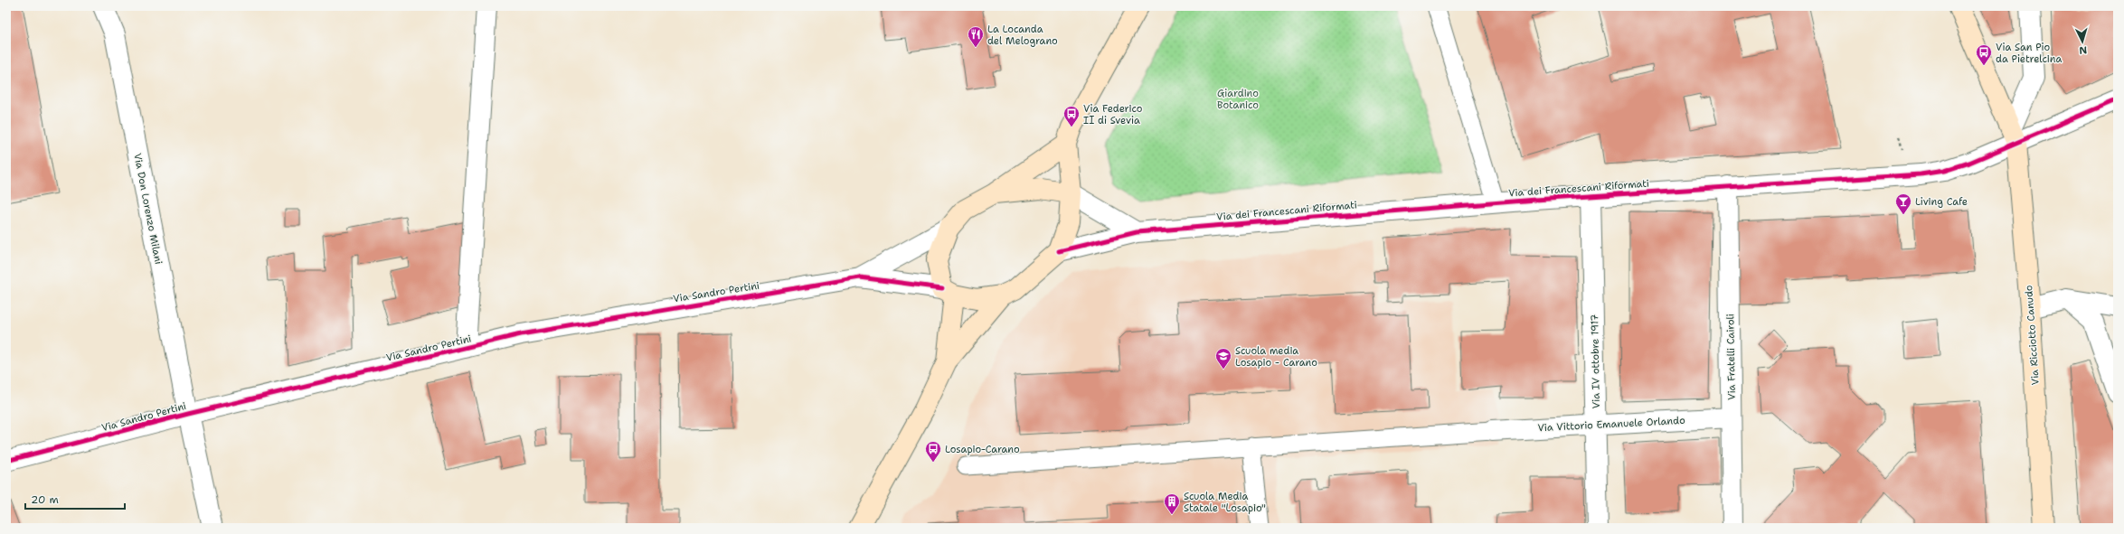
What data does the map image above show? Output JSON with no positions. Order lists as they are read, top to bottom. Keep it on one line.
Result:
{"streets":{"main road":["Via Ricciotto Canudo"],"street":["Via dei Francescani Riformati","Via Don Lorenzo Milani","Via Sandro Pertini","Via Fratelli Cairoli","Via IV ottobre 1917","Via Vittorio Emanuele Orlando"]},"crossings":[["Via dei Francescani Riformati","Via Ricciotto Canudo"],["Via dei Francescani Riformati","Via Fratelli Cairoli"],["Via dei Francescani Riformati","Via IV ottobre 1917"],["Via Don Lorenzo Milani","Via Sandro Pertini"],["Via Fratelli Cairoli","Via Vittorio Emanuele Orlando"],["Via IV ottobre 1917","Via Vittorio Emanuele Orlando"]],"parks":["Giardino Botanico"],"places":{"restaurant":["La Locanda del Melograno"],"bus stop":["Via San Pio da Pietrelcina","Via Federico II di Svevia","Losapio-Carano"],"bar":["Living Cafe"],"school or university":["Scuola media Losapio - Carano"],"building":["Scuola Media Statale \"Losapio\""]},"scale_bar":"20 m","north":"bottom"}
